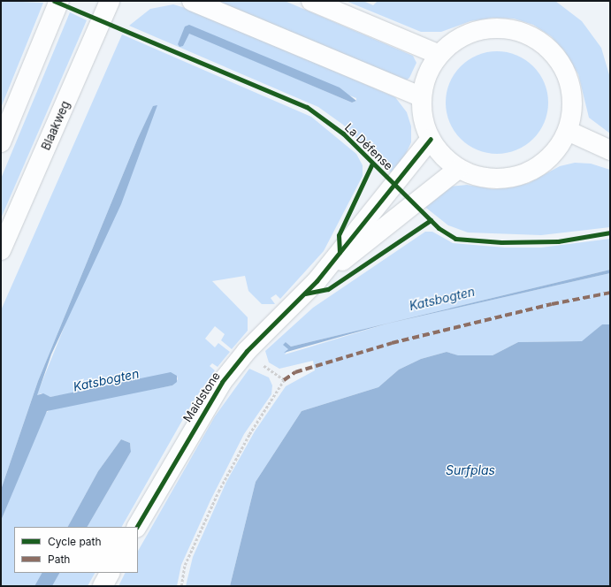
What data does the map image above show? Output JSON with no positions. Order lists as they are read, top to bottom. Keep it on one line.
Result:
{"streets":{"street":["Blaakweg","Maidstone"],"cycle path":["La Défense"]},"water":["Katsbogten","Surfplas"],"legend":["Cycle path","Path"]}
